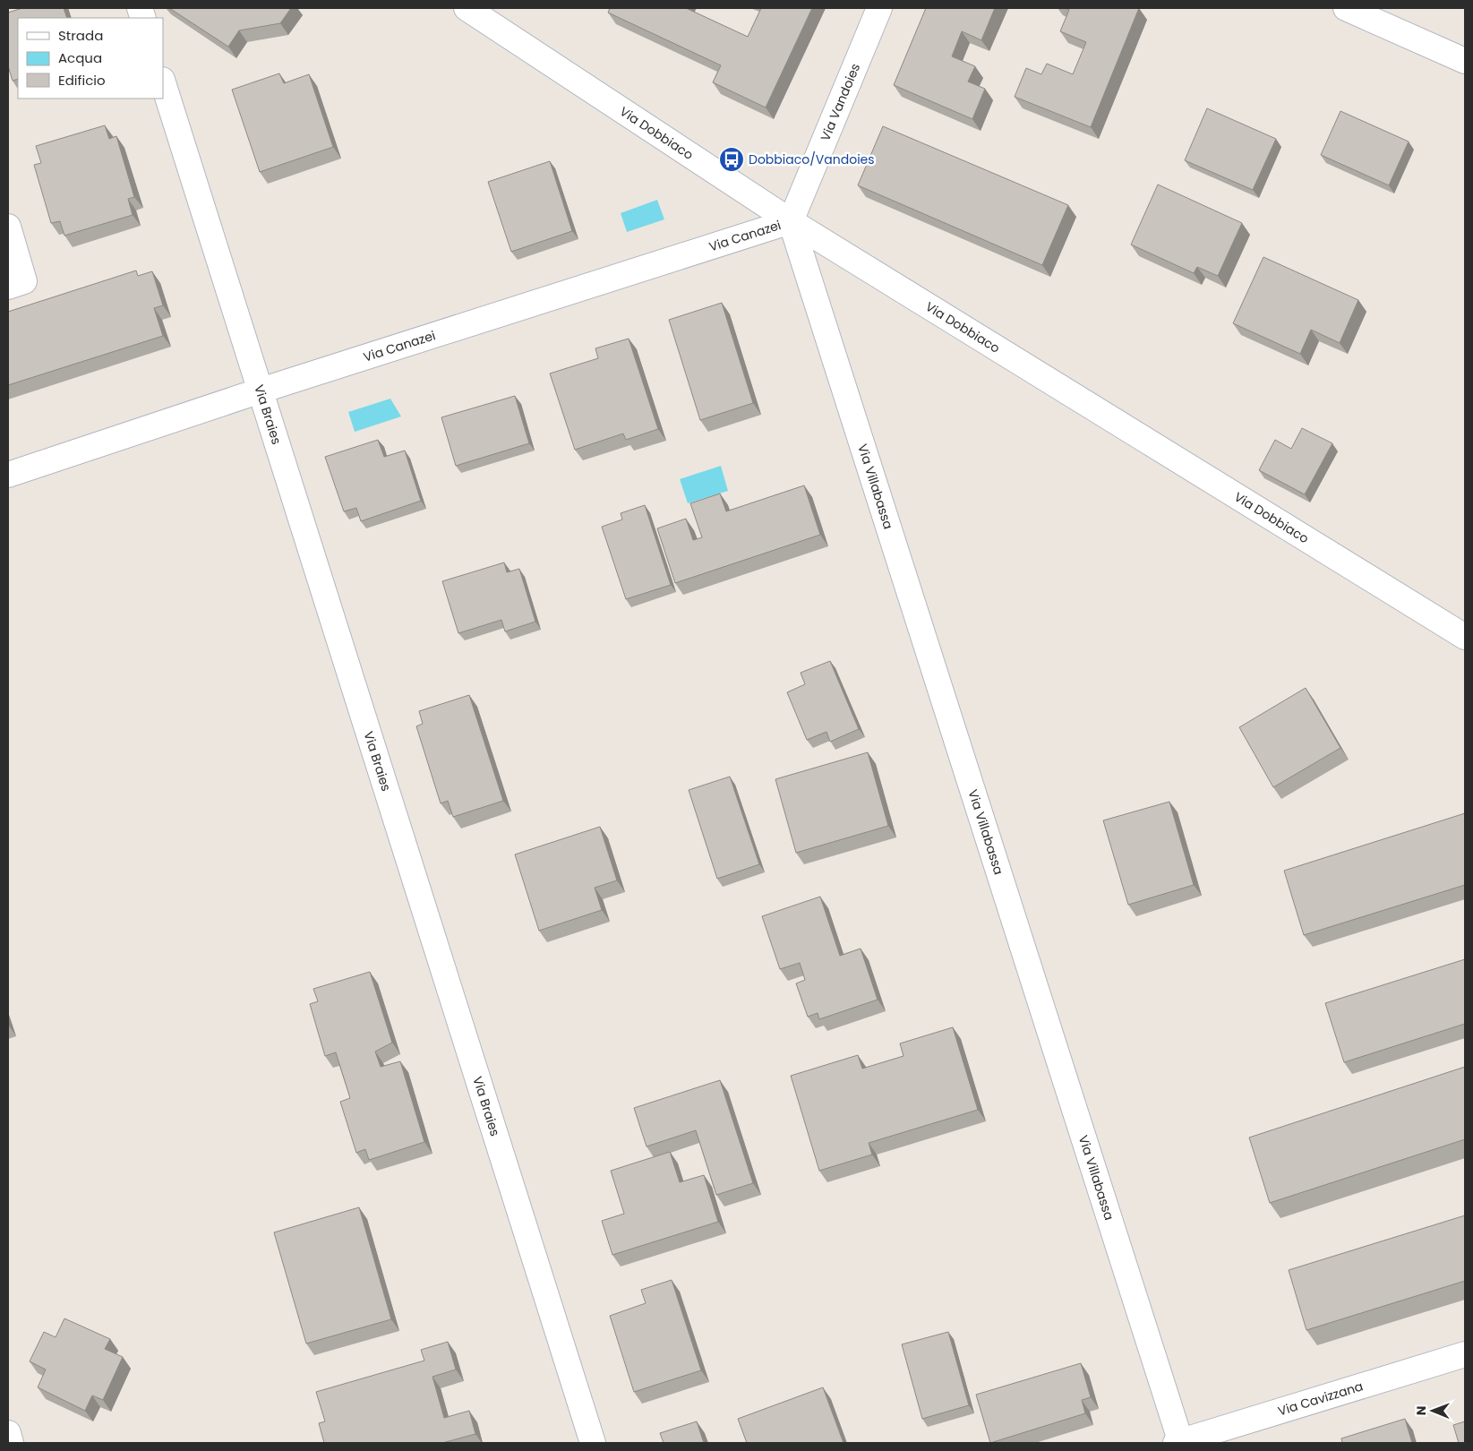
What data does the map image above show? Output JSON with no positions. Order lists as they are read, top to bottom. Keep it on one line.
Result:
{"streets":{"street":["Via Vandoies","Via Dobbiaco","Via Canazei","Via Braies","Via Villabassa","Via Cavizzana"]},"crossings":[["Via Vandoies","Via Dobbiaco"],["Via Vandoies","Via Canazei"],["Via Vandoies","Via Villabassa"],["Via Dobbiaco","Via Canazei"],["Via Dobbiaco","Via Villabassa"],["Via Canazei","Via Braies"],["Via Canazei","Via Villabassa"],["Via Villabassa","Via Cavizzana"]],"places":{"bus stop":["Dobbiaco/Vandoies"]},"legend":["Strada","Acqua","Edificio"],"north":"left"}
